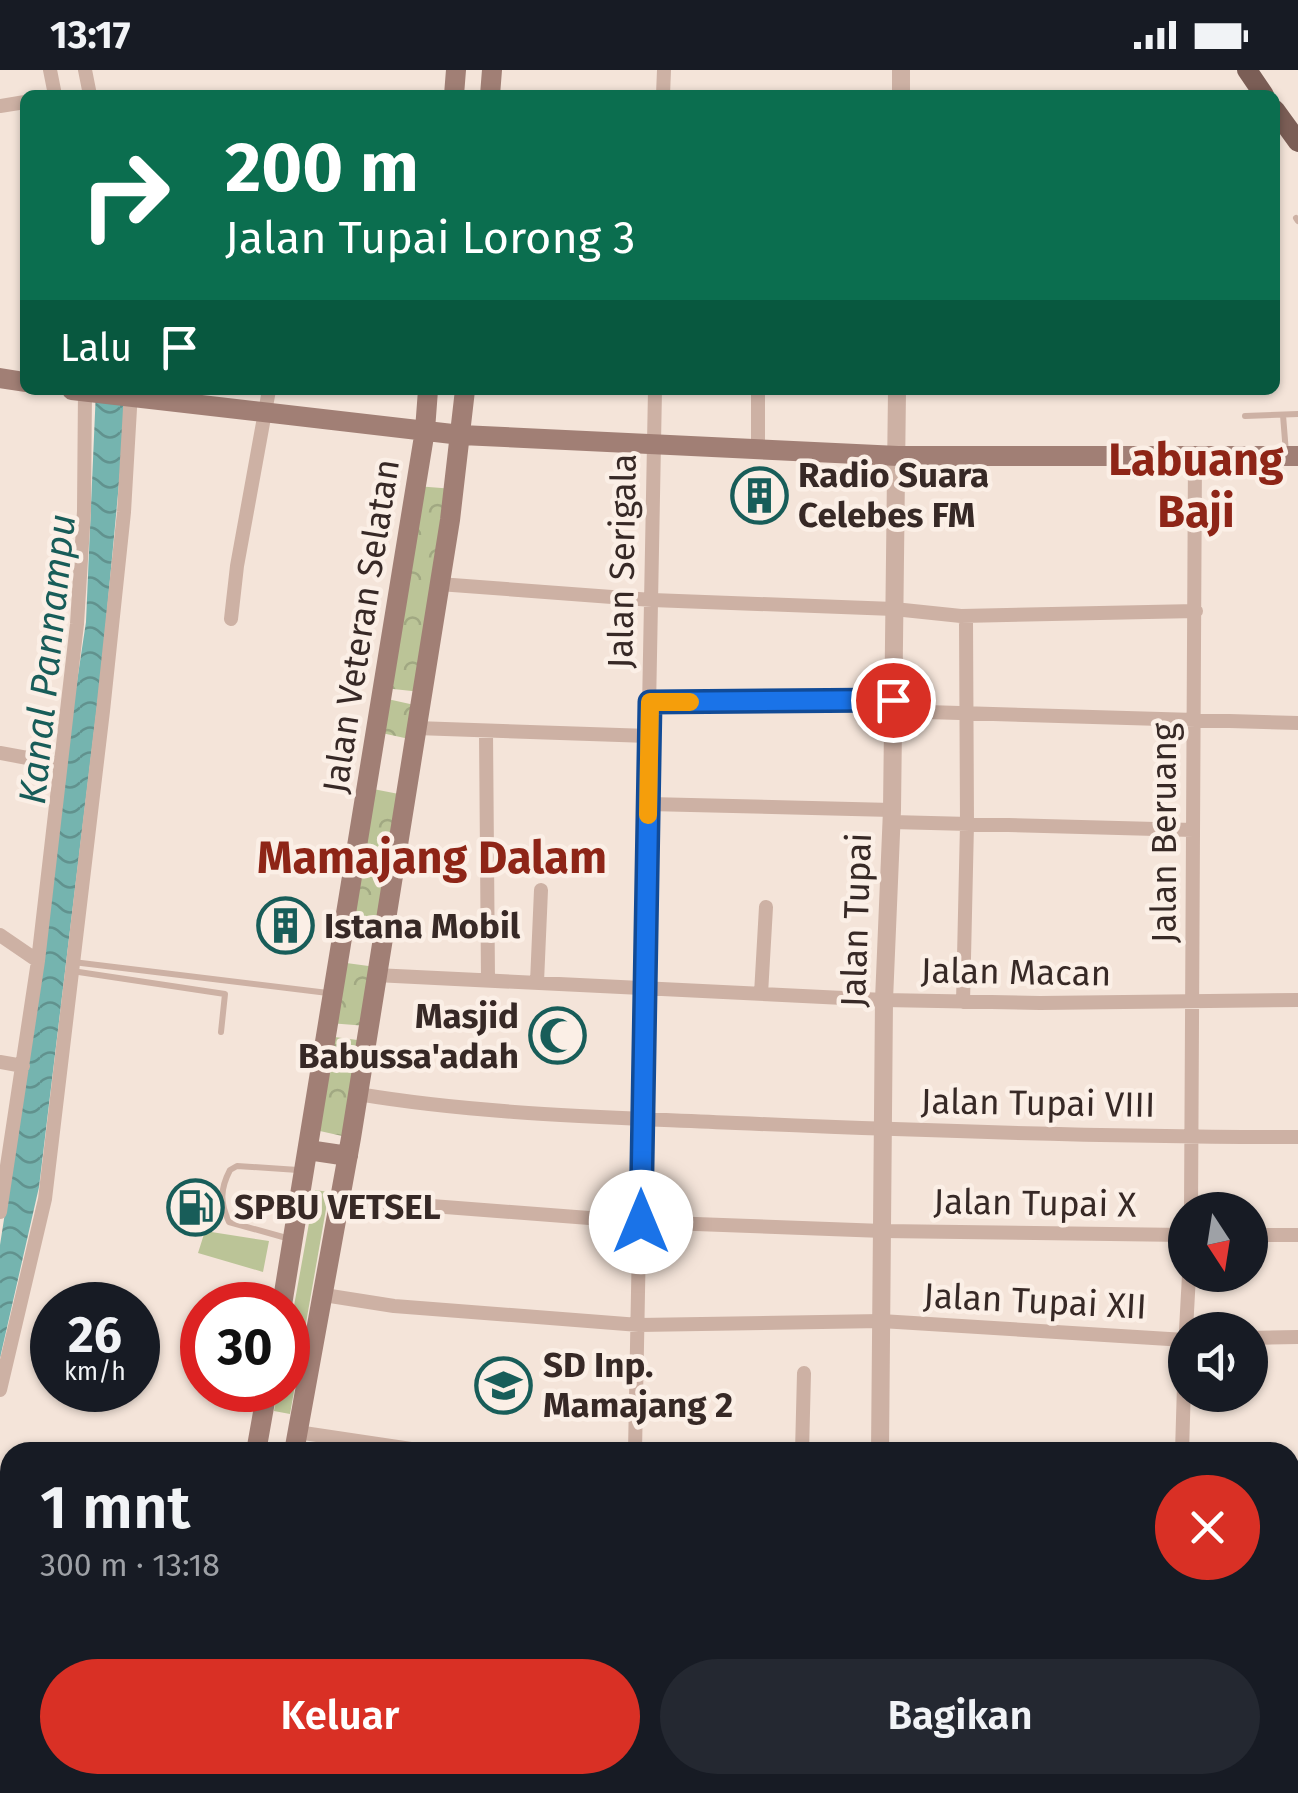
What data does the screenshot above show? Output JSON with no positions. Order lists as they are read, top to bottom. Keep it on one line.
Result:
{"streets":{"main road":["Jalan Veteran Selatan"],"street":["Jalan Serigala","Jalan Beruang","Jalan Tupai","Jalan Macan","Jalan Tupai VIII","Jalan Tupai X","Jalan Tupai XII"]},"crossings":[["Jalan Serigala","Jalan Macan"],["Jalan Serigala","Jalan Tupai VIII"],["Jalan Serigala","Jalan Tupai X"],["Jalan Serigala","Jalan Tupai XII"],["Jalan Veteran Selatan","Jalan Macan"],["Jalan Veteran Selatan","Jalan Tupai VIII"],["Jalan Veteran Selatan","Jalan Tupai X"],["Jalan Veteran Selatan","Jalan Tupai XII"],["Jalan Beruang","Jalan Macan"],["Jalan Beruang","Jalan Tupai VIII"],["Jalan Tupai","Jalan Macan"],["Jalan Tupai","Jalan Tupai VIII"],["Jalan Tupai","Jalan Tupai X"],["Jalan Tupai","Jalan Tupai XII"]],"districts":["Labuang Baji","Mamajang Dalam"],"water":["Kanal Pannampu"],"places":{"building":["Radio Suara Celebes FM","Istana Mobil"],"mosque":["Masjid Babussa'adah"],"fuel station":["SPBU VETSEL"],"school or university":["SD Inp. Mamajang 2"]},"north":"bottom","page":{"status":"13:17","turn":["200 m","Jalan Tupai Lorong 3"],"then":"Lalu","speed":"26 km/h","limit":"30","heading":["1 mnt","300 m · 13:18"],"buttons":["Keluar","Bagikan"]}}
